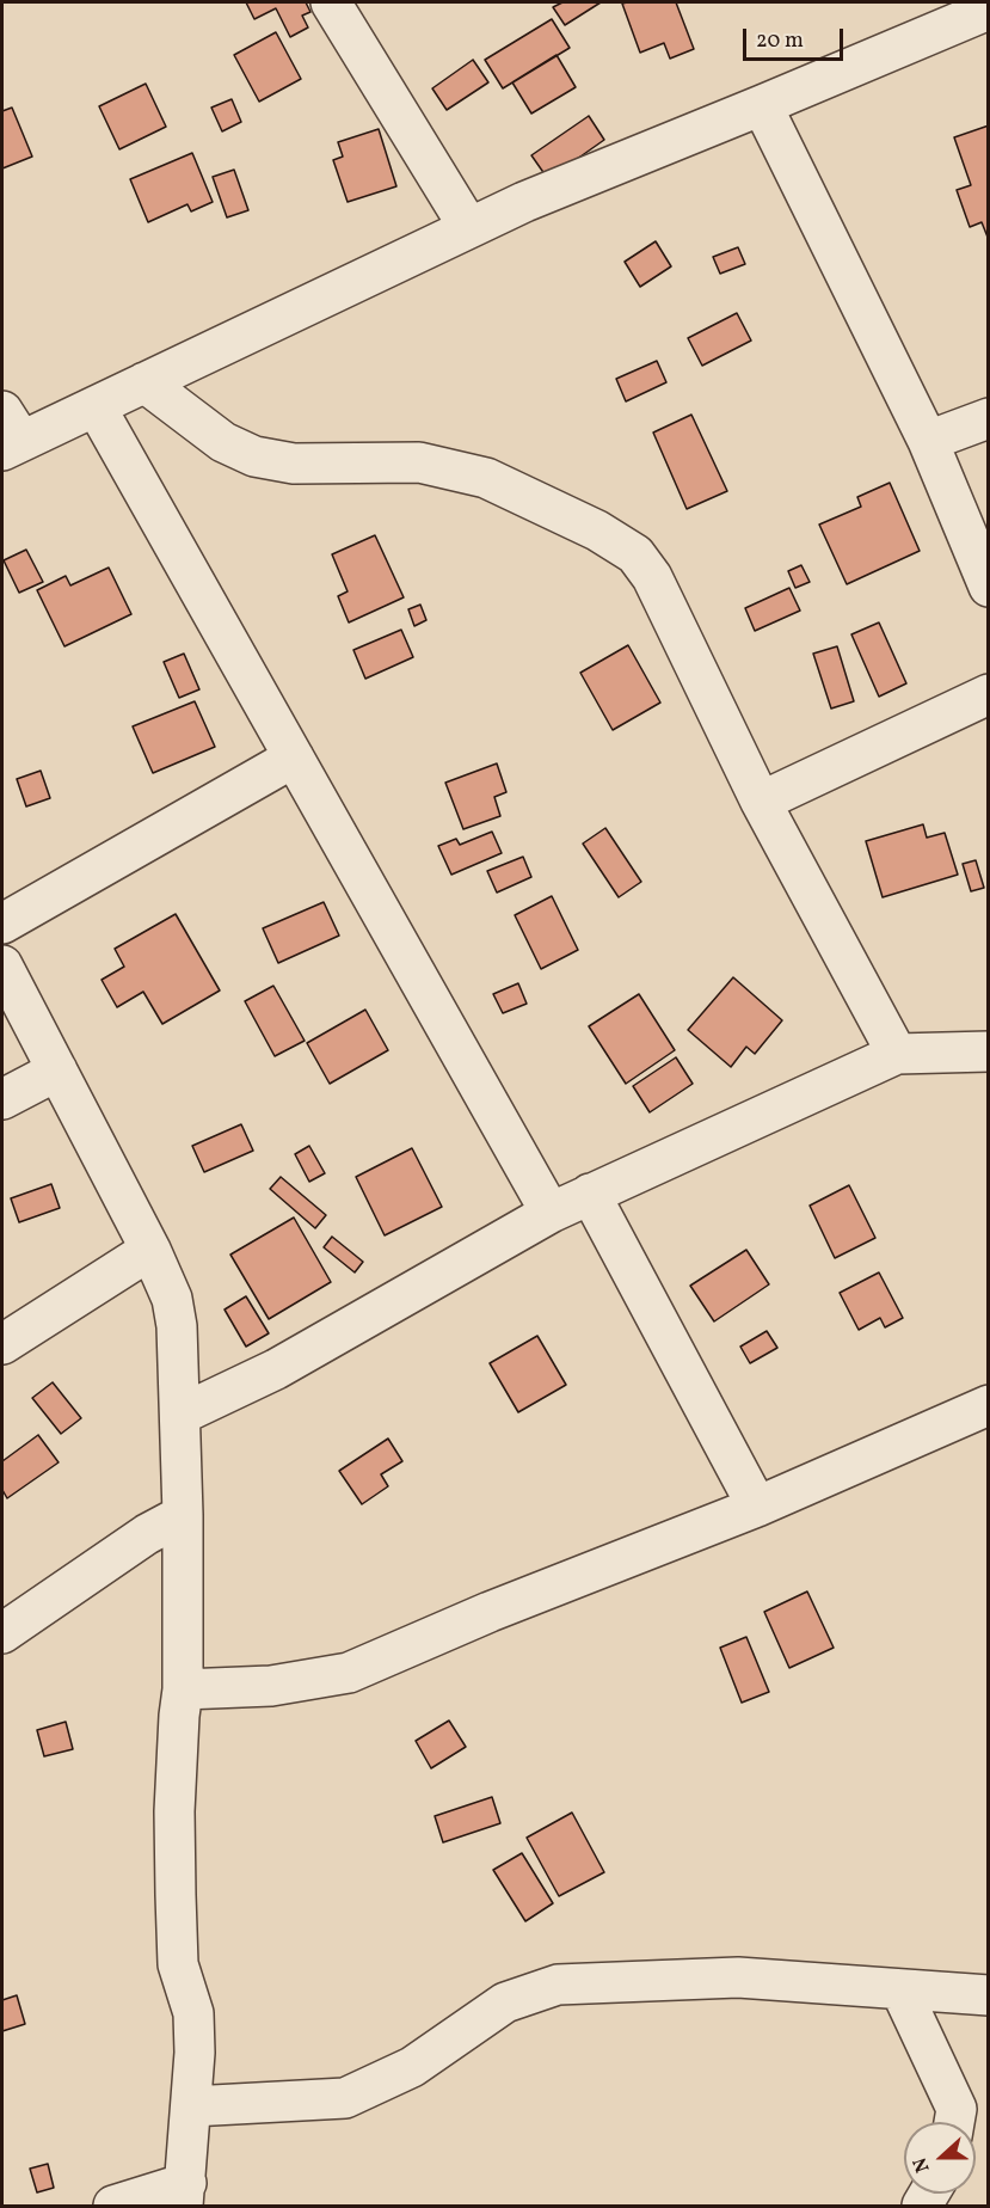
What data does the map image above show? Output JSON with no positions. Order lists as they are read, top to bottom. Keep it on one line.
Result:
{"scale_bar":"20 m","north":"left"}
